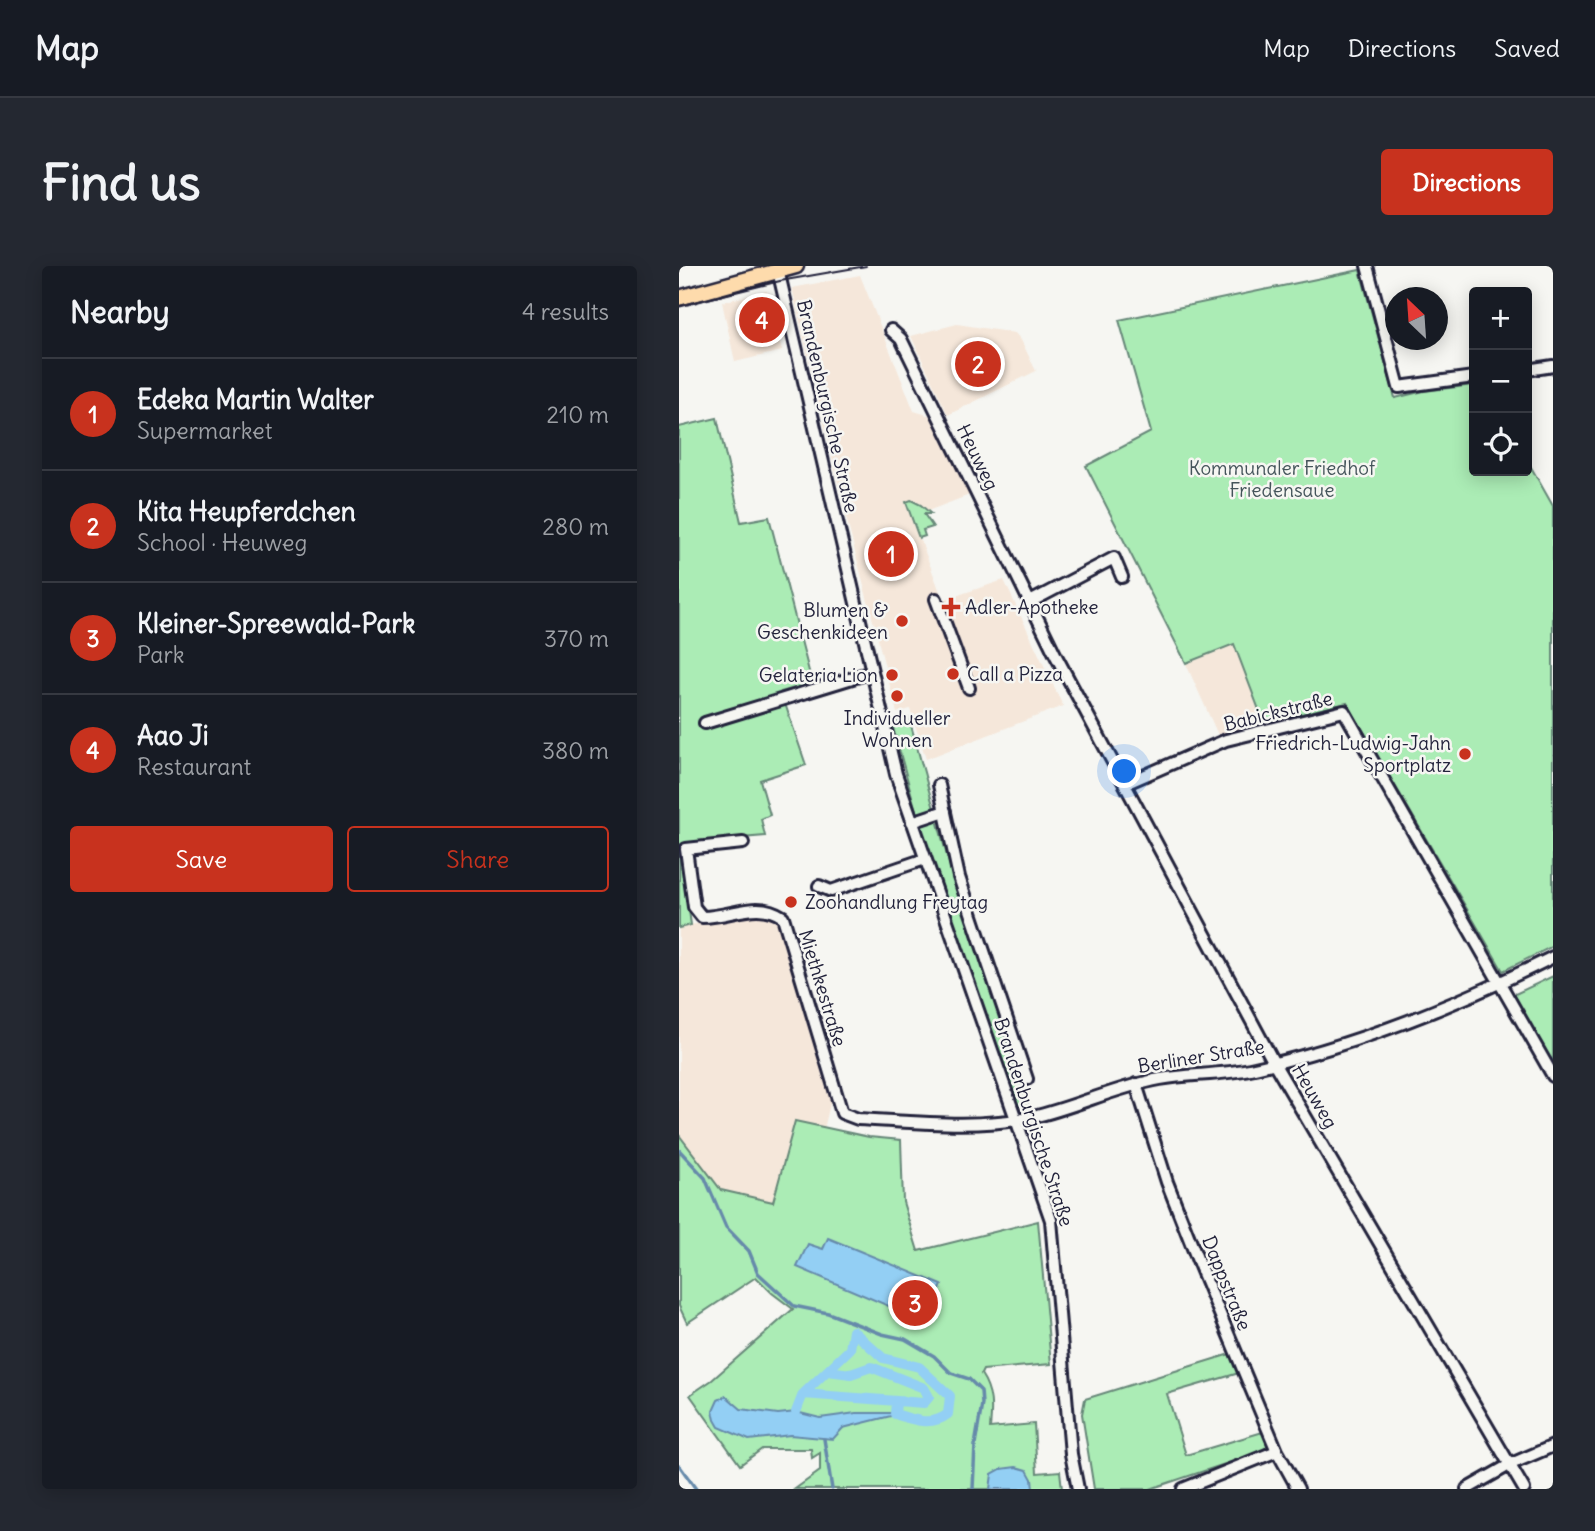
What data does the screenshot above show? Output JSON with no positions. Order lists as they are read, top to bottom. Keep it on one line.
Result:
{"streets":{"street":["Brandenburgische Straße","Heuweg","Babickstraße","Miethkestraße","Berliner Straße","Dappstraße"]},"crossings":[["Brandenburgische Straße","Berliner Straße"],["Heuweg","Babickstraße"],["Heuweg","Berliner Straße"],["Babickstraße","Berliner Straße"],["Miethkestraße","Berliner Straße"],["Berliner Straße","Dappstraße"]],"parks":["Kommunaler Friedhof Friedensaue"],"places":{"health":["Adler-Apotheke"],"other":["Blumen & Geschenkideen","Call a Pizza","Gelateria Lion","Individueller Wohnen","Friedrich-Ludwig-Jahn Sportplatz","Zoohandlung Freytag"]},"north":"top left","page":{"header":"Map","nav":["Map","Directions","Saved"],"buttons":["Directions",["Save","Share"]],"title":"Find us","heading":["Nearby","4 results"],"map_buttons":["+","−"],"pins":["4","2","1","3"],"list":[{"mark":"1","name":"Edeka Martin Walter","note":"Supermarket","value":"210 m"},{"mark":"2","name":"Kita Heupferdchen","note":"School · Heuweg","value":"280 m"},{"mark":"3","name":"Kleiner-Spreewald-Park","note":"Park","value":"370 m"},{"mark":"4","name":"Aao Ji","note":"Restaurant","value":"380 m"}]}}
